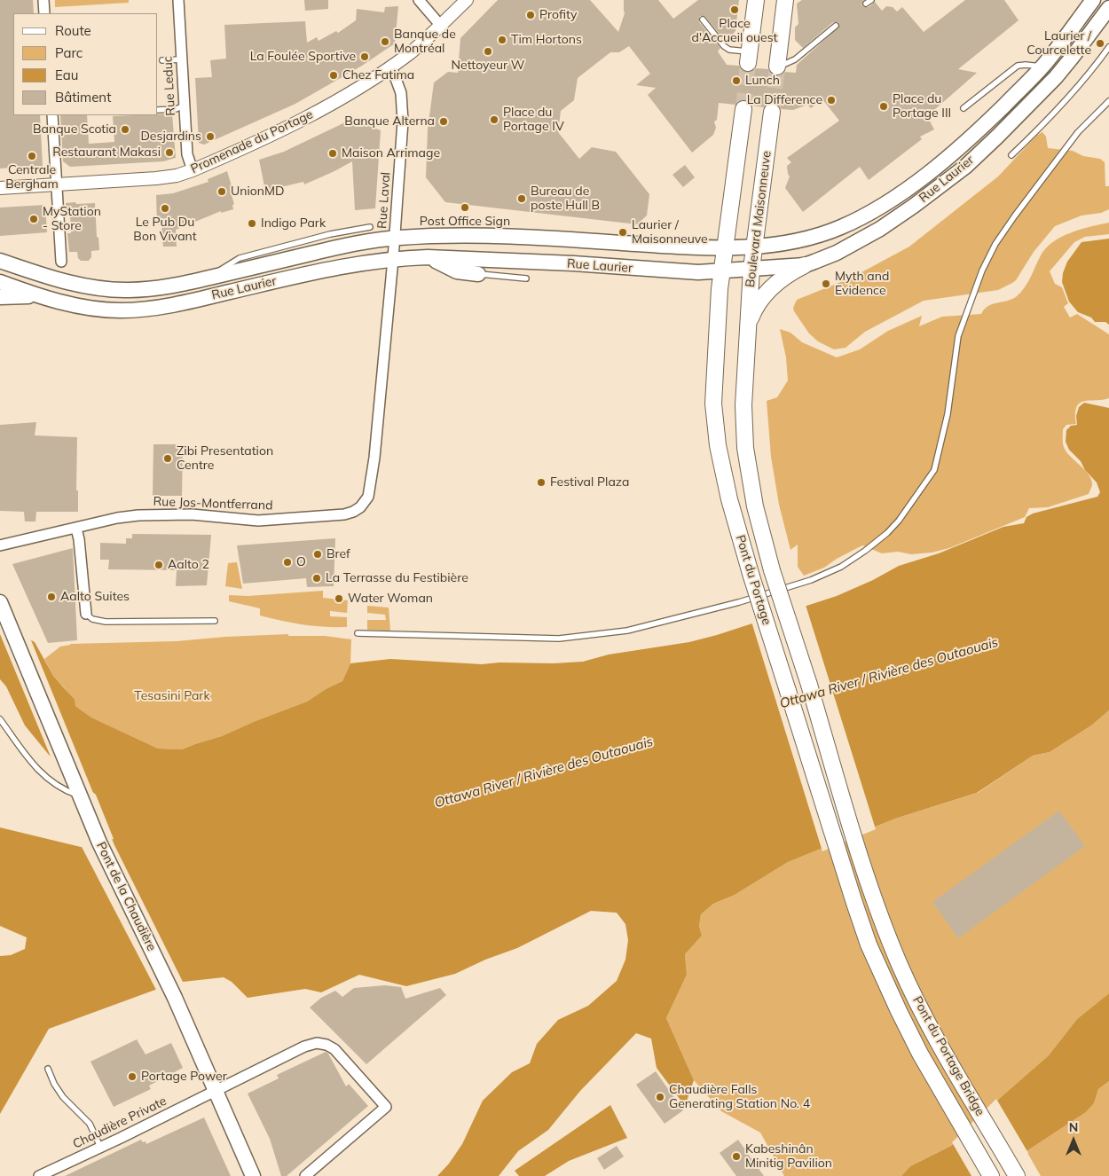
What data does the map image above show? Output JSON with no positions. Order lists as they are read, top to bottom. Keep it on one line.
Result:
{"streets":{"main road":["Rue Laurier","Boulevard Maisonneuve","Pont du Portage","Pont de la Chaudière","Pont du Portage Bridge"],"street":["Rue Leduc","Promenade du Portage","Rue Laval","Rue Jos-Montferrand","Chaudière Private"]},"crossings":[["Rue Leduc","Promenade du Portage"],["Promenade du Portage","Rue Laval"],["Rue Laurier","Rue Laval"],["Rue Laurier","Boulevard Maisonneuve"],["Rue Laurier","Rue Jos-Montferrand"],["Rue Laurier","Pont du Portage"],["Rue Laval","Rue Jos-Montferrand"],["Boulevard Maisonneuve","Pont du Portage"],["Pont du Portage","Pont du Portage Bridge"],["Pont de la Chaudière","Chaudière Private"]],"water":["Ottawa River / Rivière des Outaouais"],"parks":["Tesasini Park"],"places":["Place d'Accueil ouest","Profity","Tim Hortons","Banque de Montréal","Laurier / Courcelette","Nettoyeur W","La Foulée Sportive","Chez Fatima","Lunch","La Difference","Place du Portage III","Place du Portage IV","Banque Alterna","Banque Scotia","Desjardins","Restaurant Makasi","Maison Arrimage","Centrale Bergham","UnionMD","Bureau de poste Hull B","Post Office Sign","Le Pub Du Bon Vivant","MyStation - Store","Indigo Park","Laurier / Maisonneuve","Myth and Evidence","Zibi Presentation Centre","Festival Plaza","Bref","O","Aalto 2","La Terrasse du Festibière","Aalto Suites","Water Woman","Portage Power","Chaudière Falls Generating Station No. 4","Kabeshinân Minitig Pavilion"],"legend":["Route","Parc","Eau","Bâtiment"],"north":"top"}
